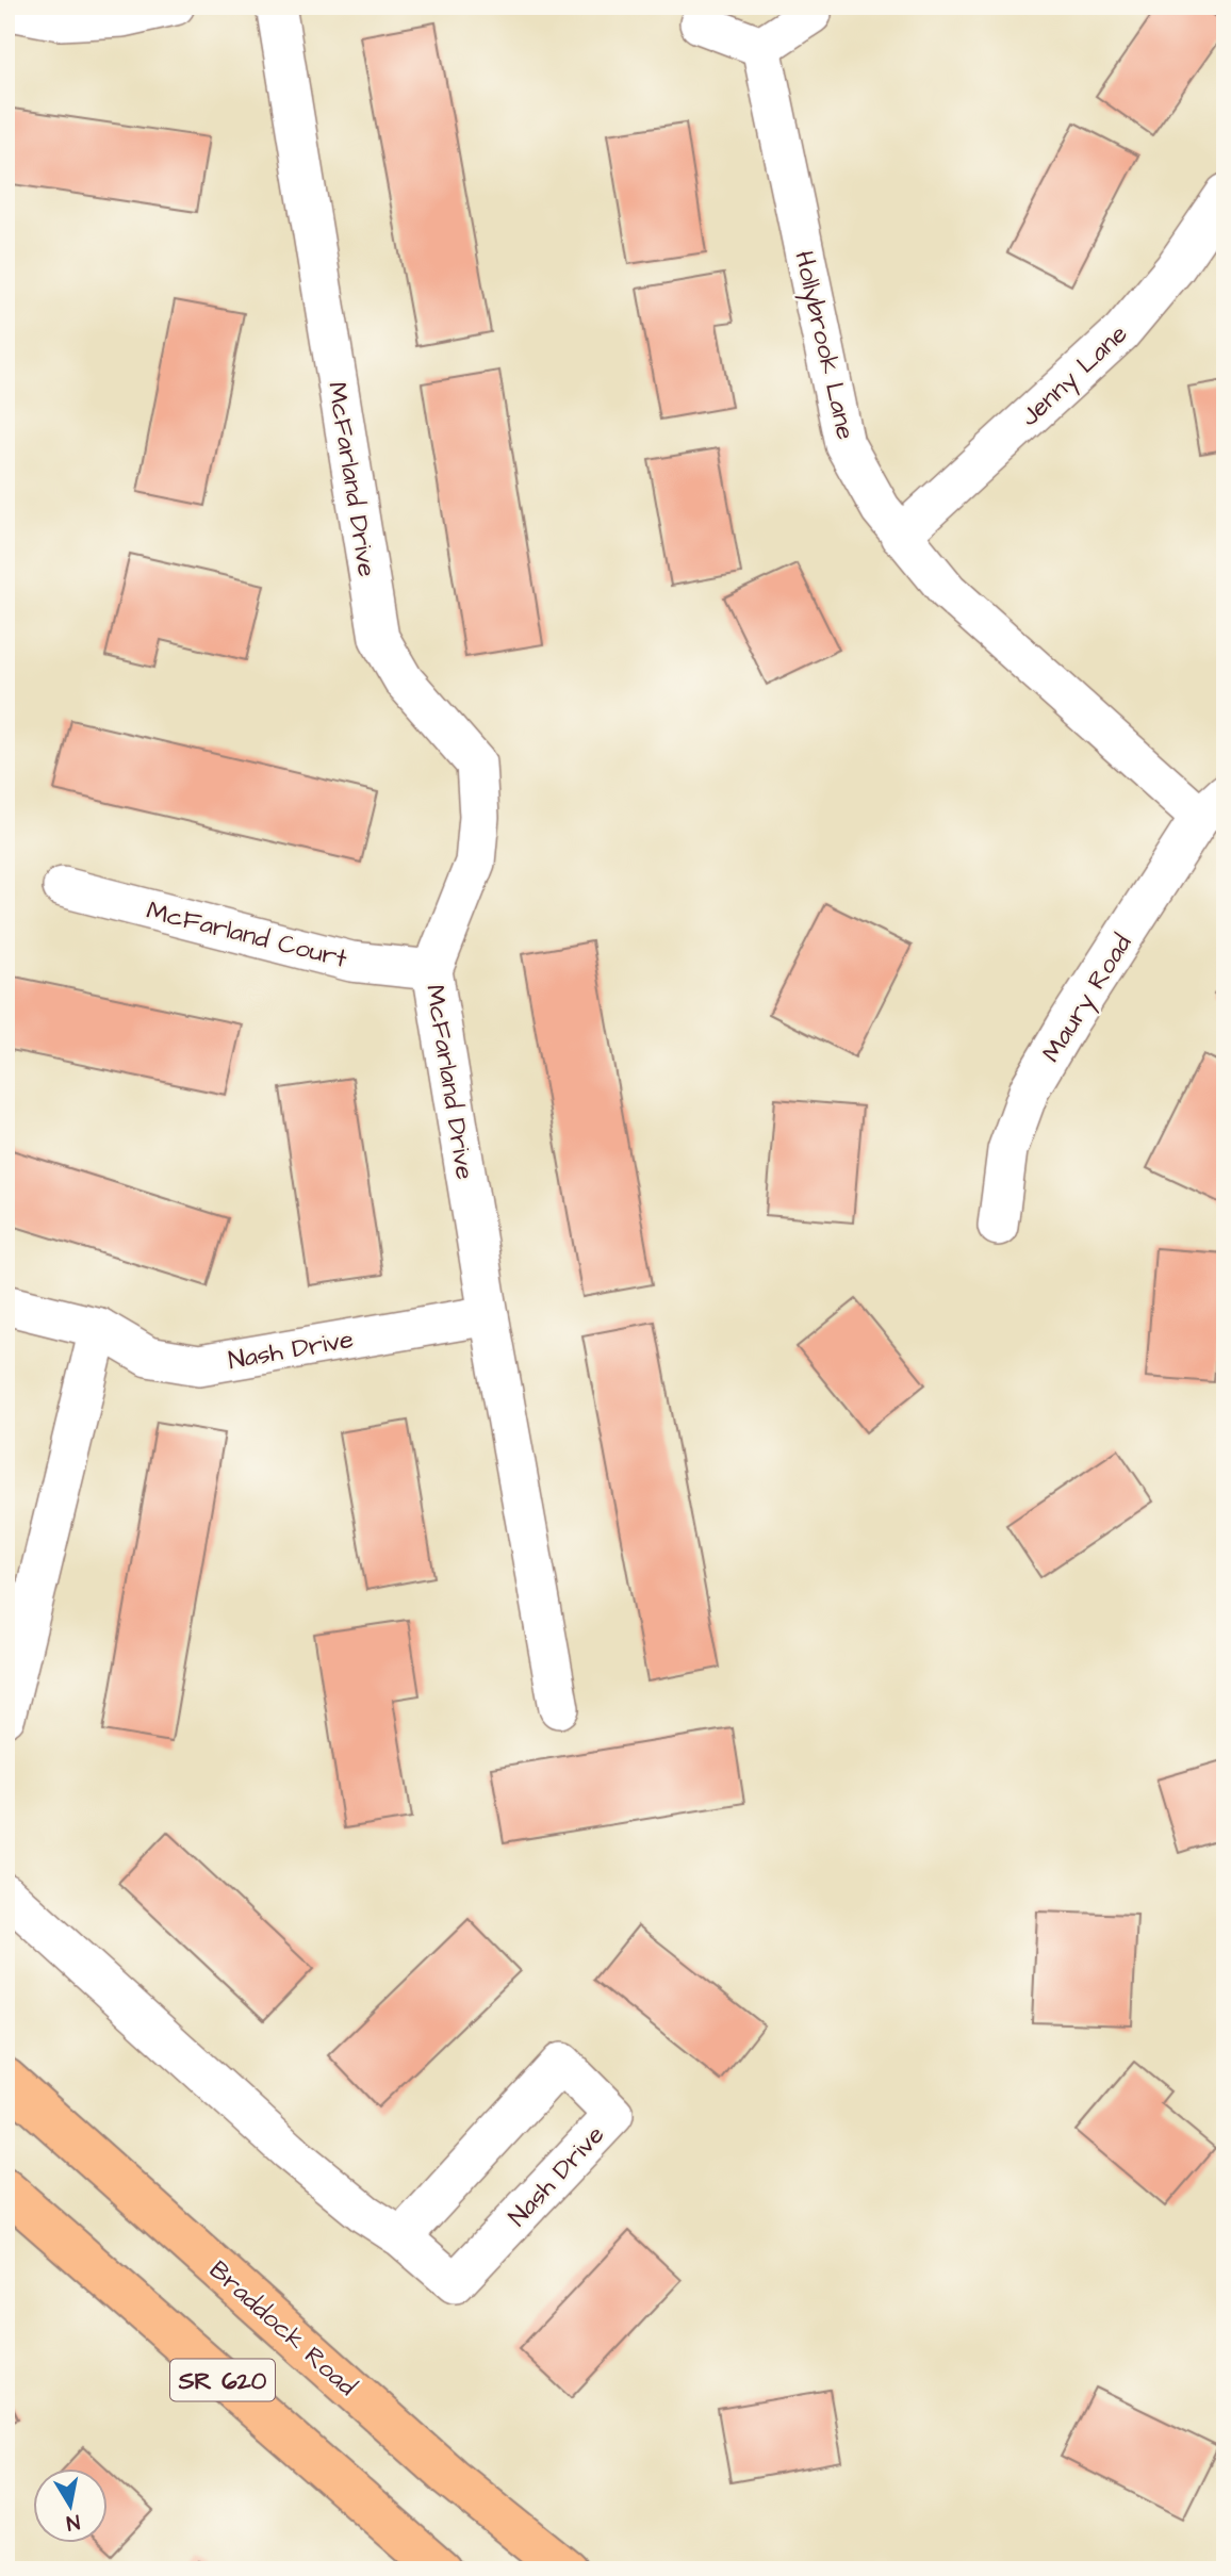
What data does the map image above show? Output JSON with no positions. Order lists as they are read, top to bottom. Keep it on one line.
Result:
{"streets":{"main road":["Braddock Road","SR 620"],"street":["Hollybrook Lane","Jenny Lane","McFarland Drive","McFarland Court","Maury Road","Nash Drive"]},"crossings":[["Hollybrook Lane","Jenny Lane"],["Hollybrook Lane","Maury Road"],["McFarland Drive","McFarland Court"],["McFarland Drive","Nash Drive"]],"north":"bottom"}
